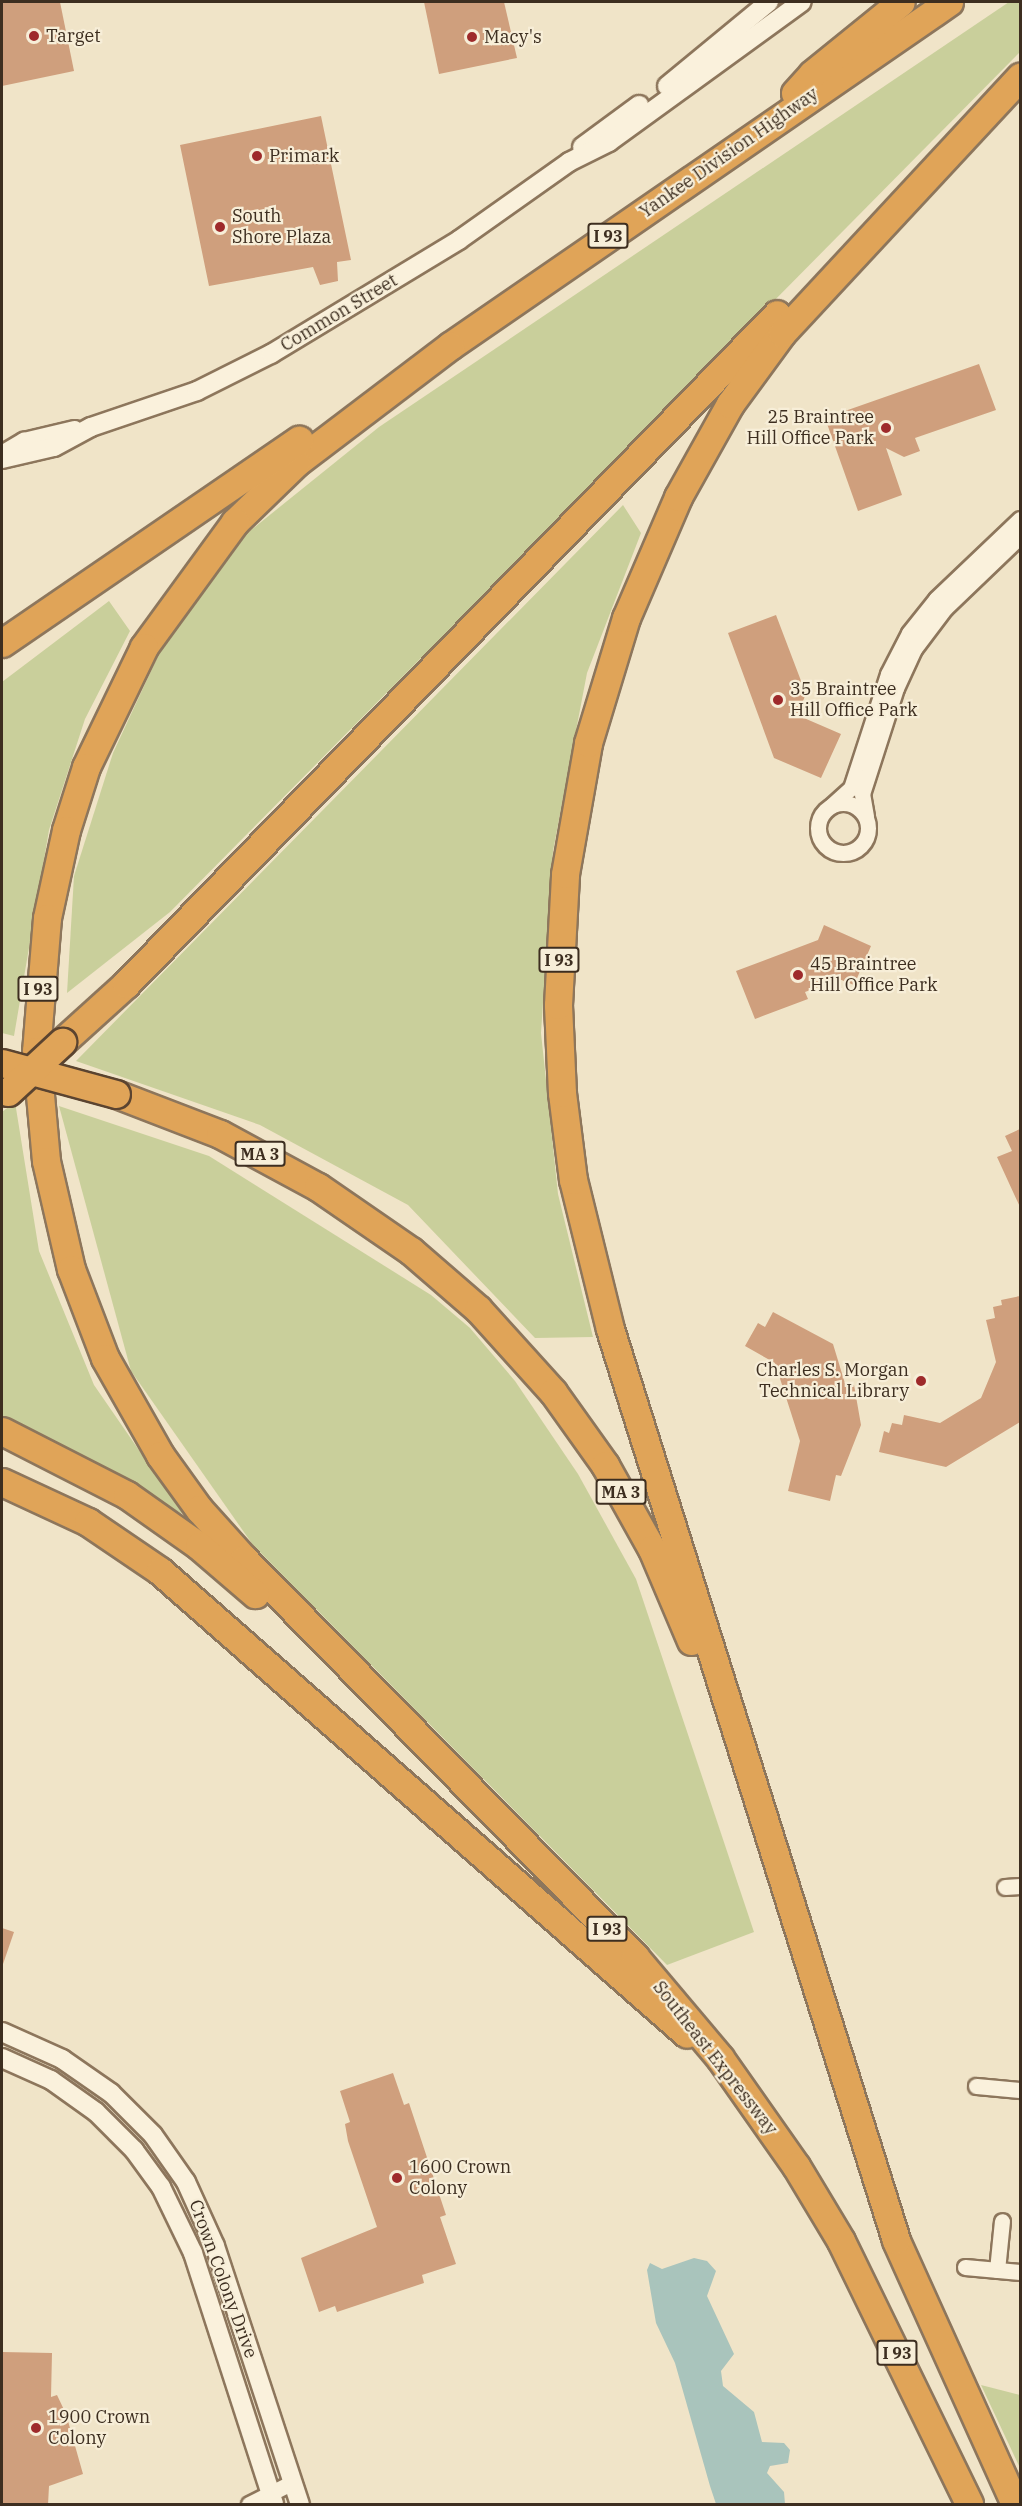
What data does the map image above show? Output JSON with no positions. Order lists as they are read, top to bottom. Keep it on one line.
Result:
{"streets":{"highway":["Yankee Division Highway","I 93","MA 3","Southeast Expressway"],"street":["Common Street","Crown Colony Drive"]},"crossings":[["Yankee Division Highway","I 93"],["I 93","MA 3"],["I 93","Southeast Expressway"]],"places":["Target","Macy's","Primark","South Shore Plaza","25 Braintree Hill Office Park","35 Braintree Hill Office Park","45 Braintree Hill Office Park","Charles S. Morgan Technical Library","1600 Crown Colony","1900 Crown Colony"]}
